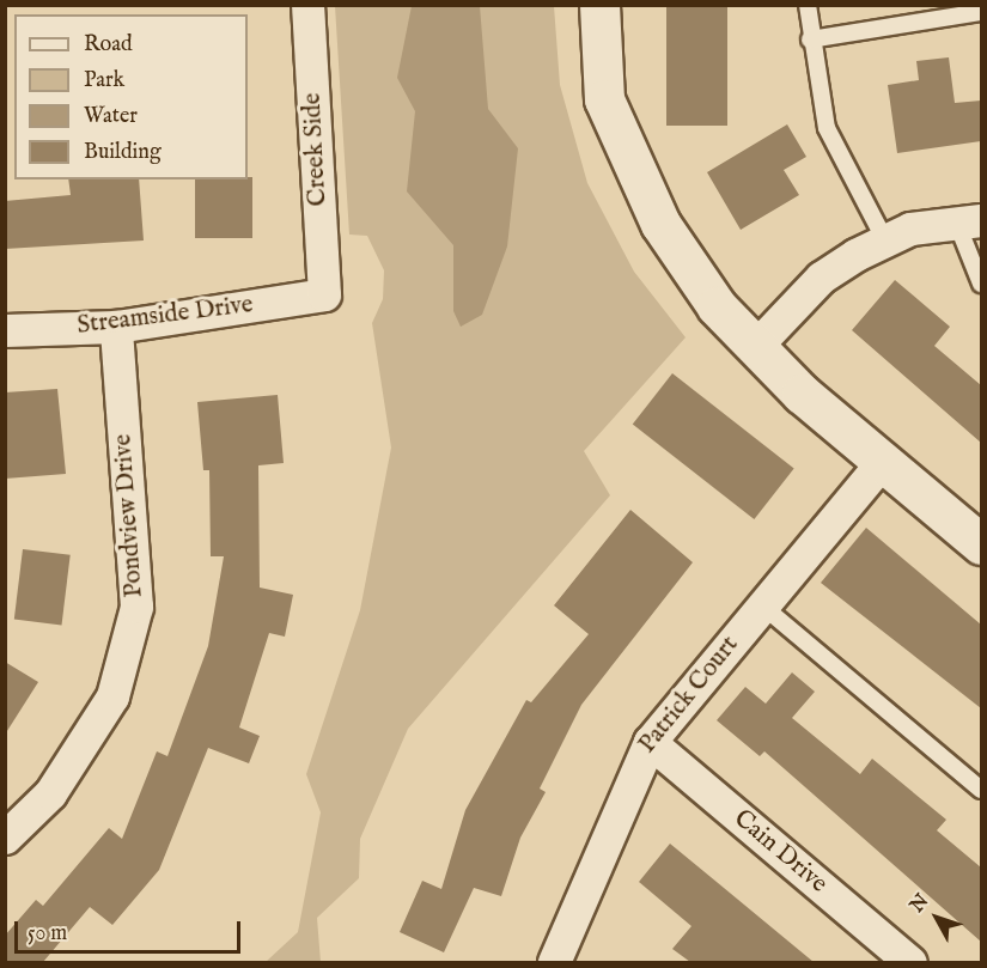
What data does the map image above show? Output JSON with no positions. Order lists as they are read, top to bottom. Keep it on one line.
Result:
{"streets":{"street":["Creek Side","Streamside Drive","Pondview Drive","Patrick Court","Cain Drive"]},"crossings":[["Creek Side","Streamside Drive"],["Streamside Drive","Pondview Drive"],["Patrick Court","Cain Drive"]],"legend":["Road","Park","Water","Building"],"scale_bar":"50 m","north":"top left"}
